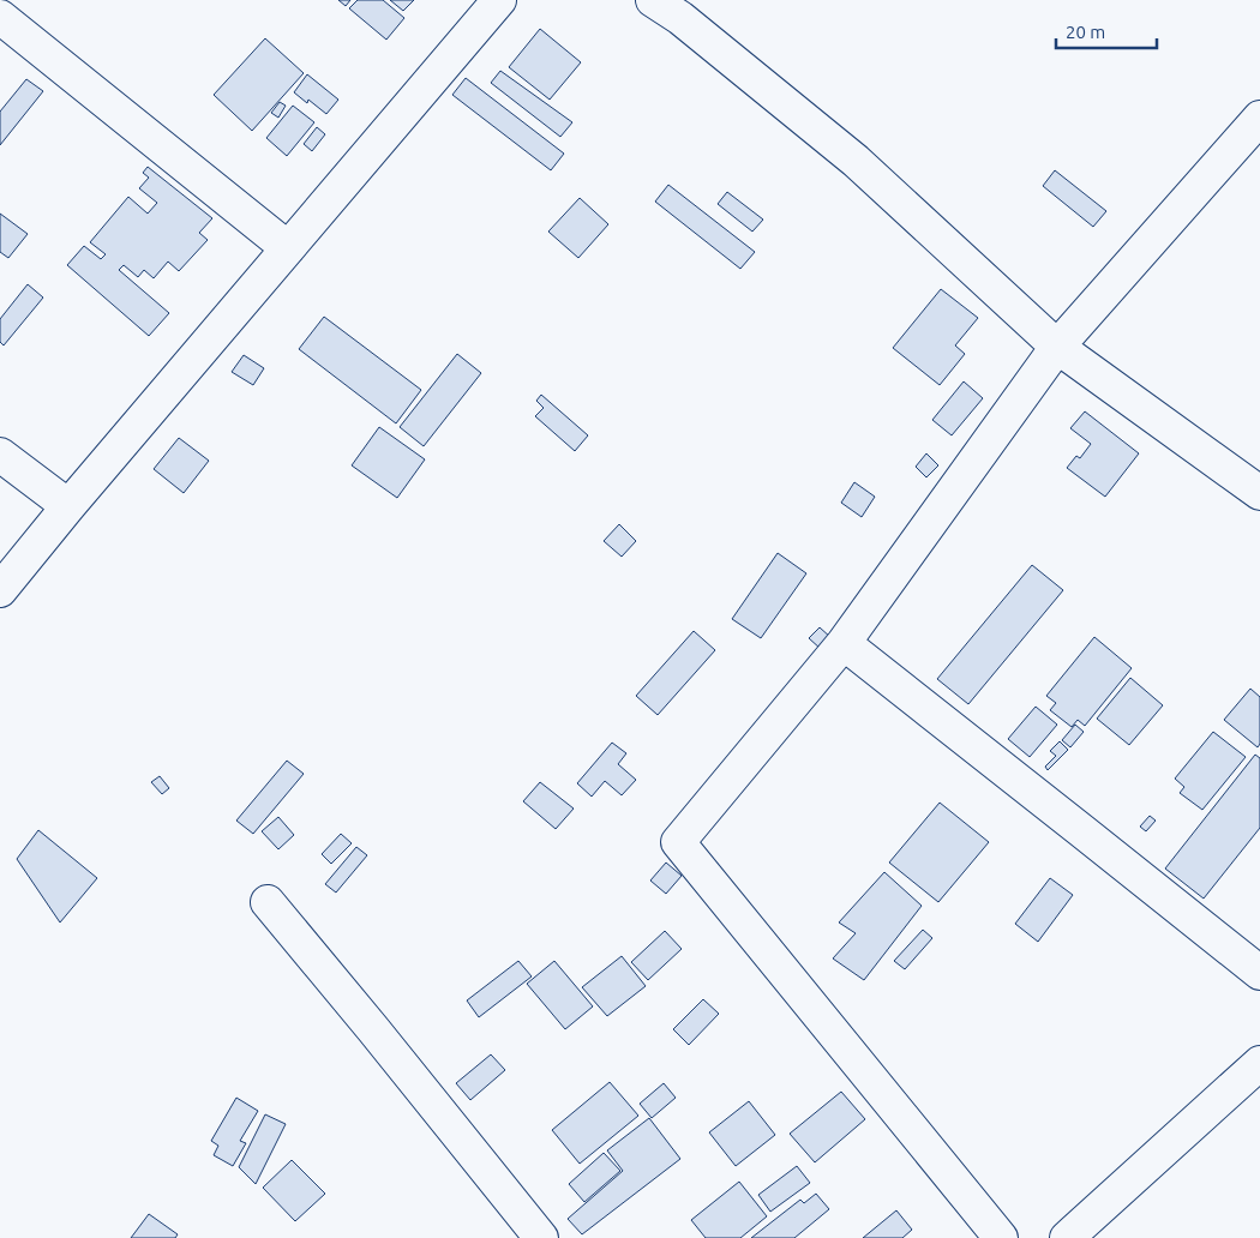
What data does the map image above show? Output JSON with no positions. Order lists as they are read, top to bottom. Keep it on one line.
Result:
{"scale_bar":"20 m"}
